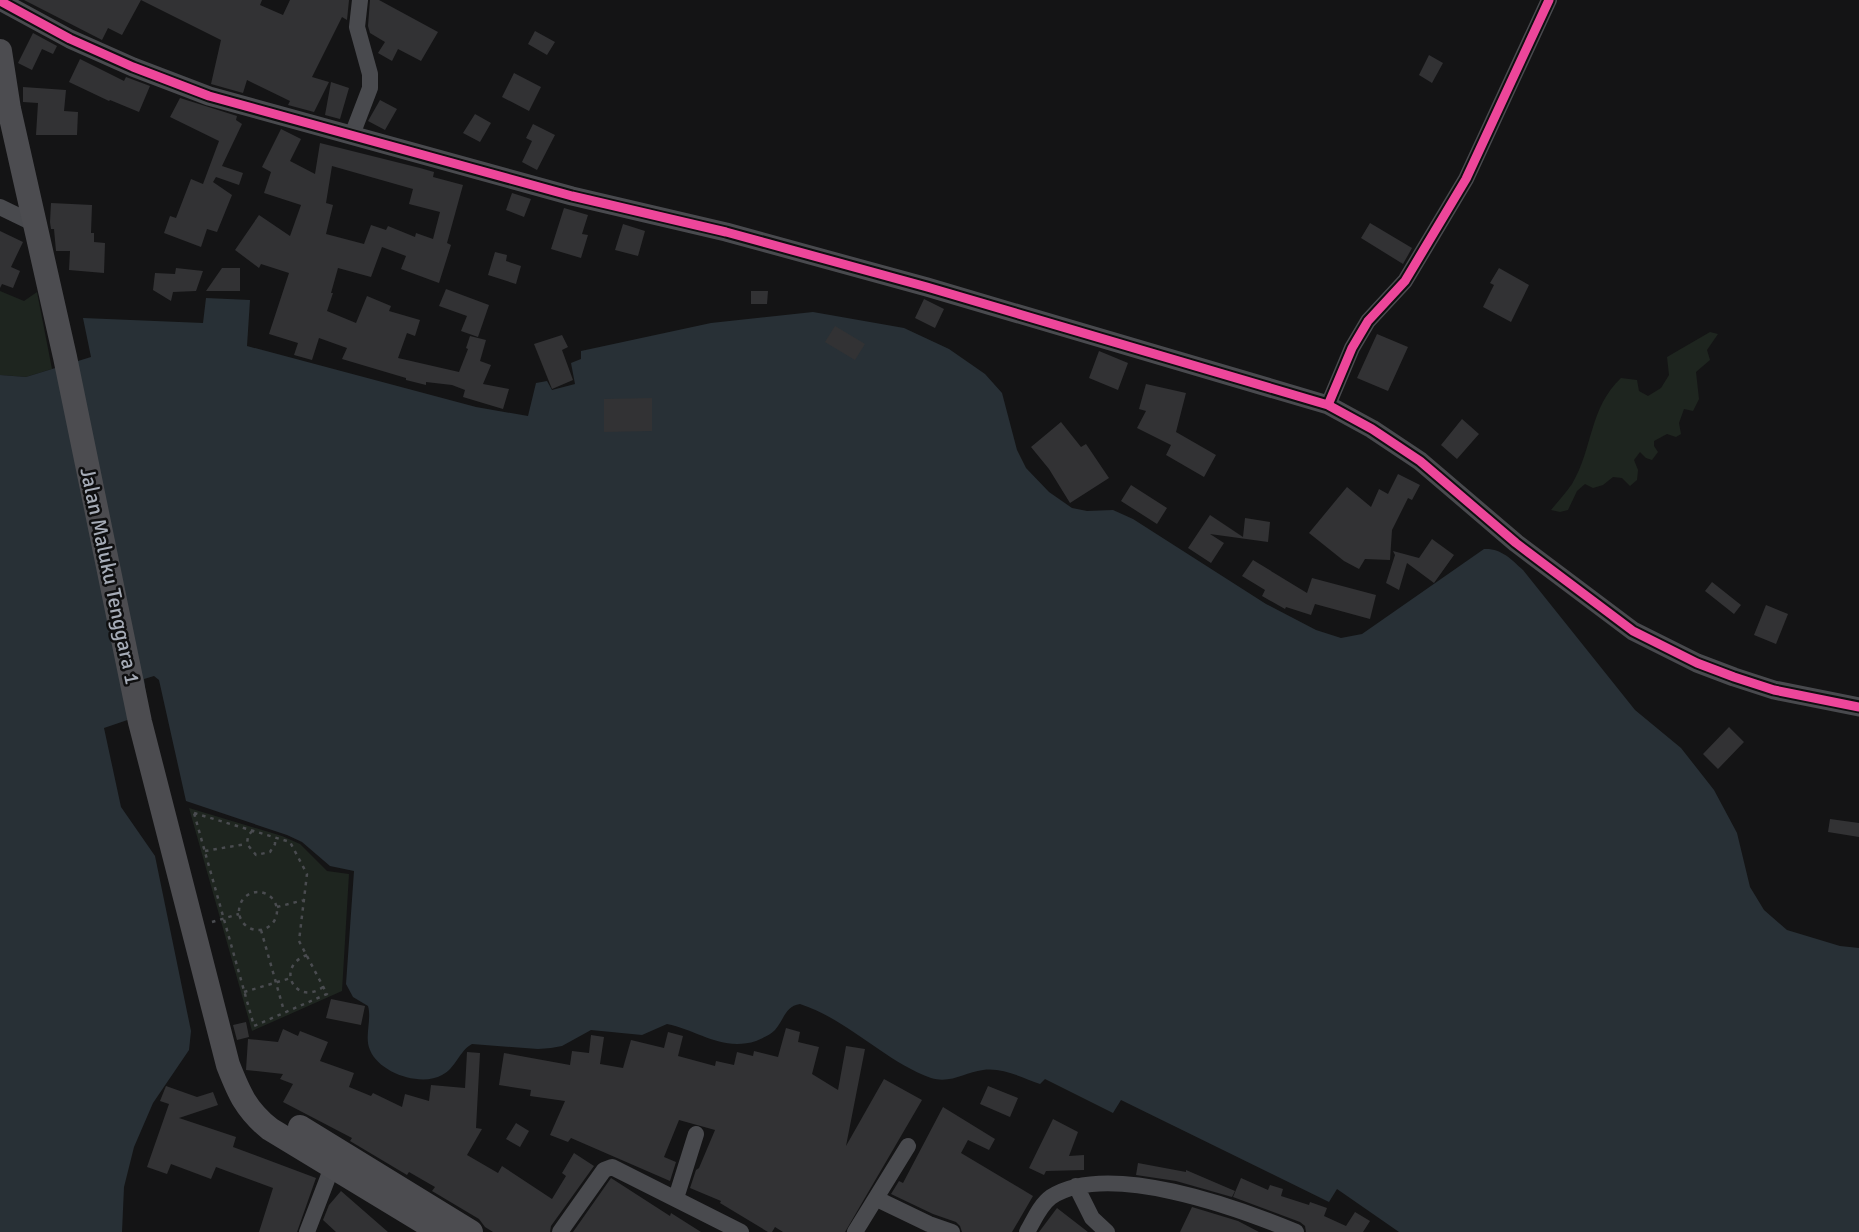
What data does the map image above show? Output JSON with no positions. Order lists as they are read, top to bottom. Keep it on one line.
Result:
{"streets":{"highway":["Jalan Maluku Tenggara 1"]}}
